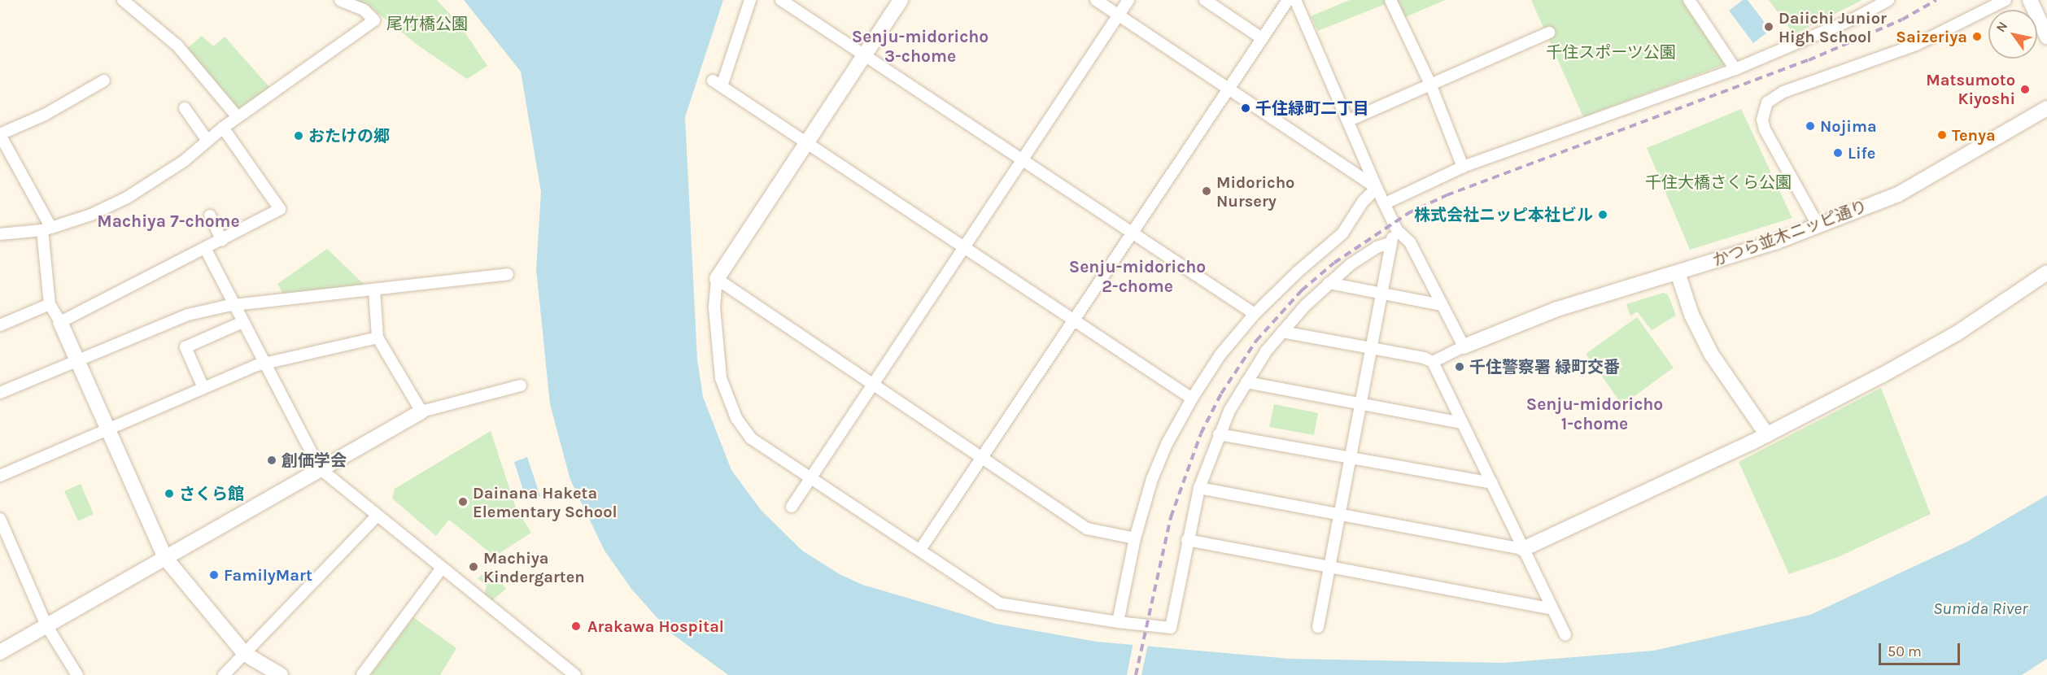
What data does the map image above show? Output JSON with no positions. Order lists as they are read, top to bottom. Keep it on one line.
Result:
{"streets":{"street":["かつら並木ニッピ通り"]},"districts":["Senju-midoricho 3-chome","Machiya 7-chome","Senju-midoricho 2-chome","Senju-midoricho 1-chome"],"water":["Sumida River"],"parks":["尾竹橋公園","千住スポーツ公園","千住大橋さくら公園"],"places":["Daiichi Junior High School","Saizeriya","Matsumoto Kiyoshi","千住緑町二丁目","Nojima","Tenya","おたけの郷","Life","Midoricho Nursery","株式会社ニッピ本社ビル","千住警察署 緑町交番","創価学会","さくら館","Dainana Haketa Elementary School","Machiya Kindergarten","FamilyMart","Arakawa Hospital"],"scale_bar":"50 m","north":"top left"}
